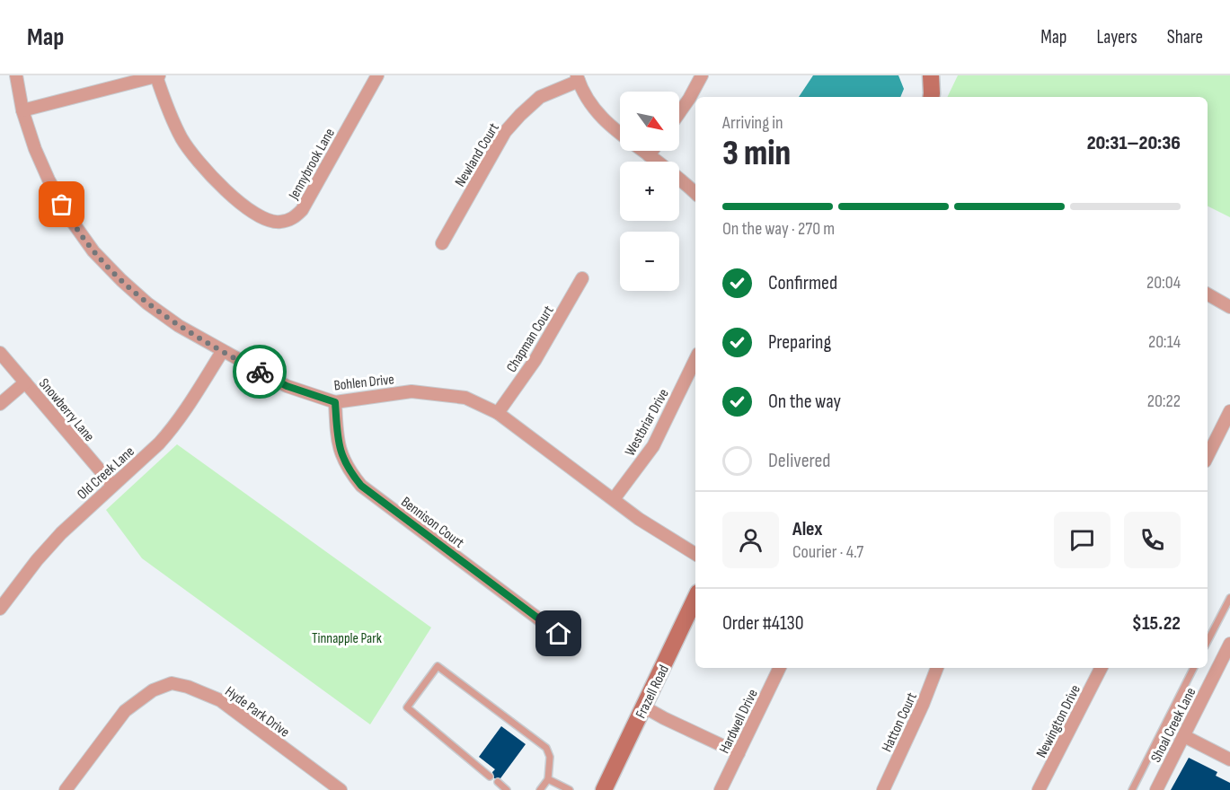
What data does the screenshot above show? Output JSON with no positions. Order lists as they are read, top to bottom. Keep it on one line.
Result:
{"streets":{"street":["Newland Court","Jennybrook Lane","Chapman Court","Bohlen Drive","Snowberry Lane","Westbriar Drive","Old Creek Lane","Bennison Court","Frazell Road","Hyde Park Drive","Hardwell Drive","Newington Drive","Hatton Court","Shoal Creek Lane"]},"crossings":[["Chapman Court","Bohlen Drive"],["Bohlen Drive","Westbriar Drive"],["Bohlen Drive","Old Creek Lane"],["Bohlen Drive","Bennison Court"],["Snowberry Lane","Old Creek Lane"]],"parks":["Tinnapple Park"],"north":"bottom right","page":{"header":"Map","nav":["Map","Layers","Share"],"map_buttons":["+","−"],"heading":["3 min","Arriving in","20:31–20:36"],"panel":["Alex","Courier · 4.7","Order #4130","$15.22"],"bar":"On the way · 270 m","list":[["Confirmed","20:04"],["Preparing","20:14"],["On the way","20:22"],"Delivered"]}}
